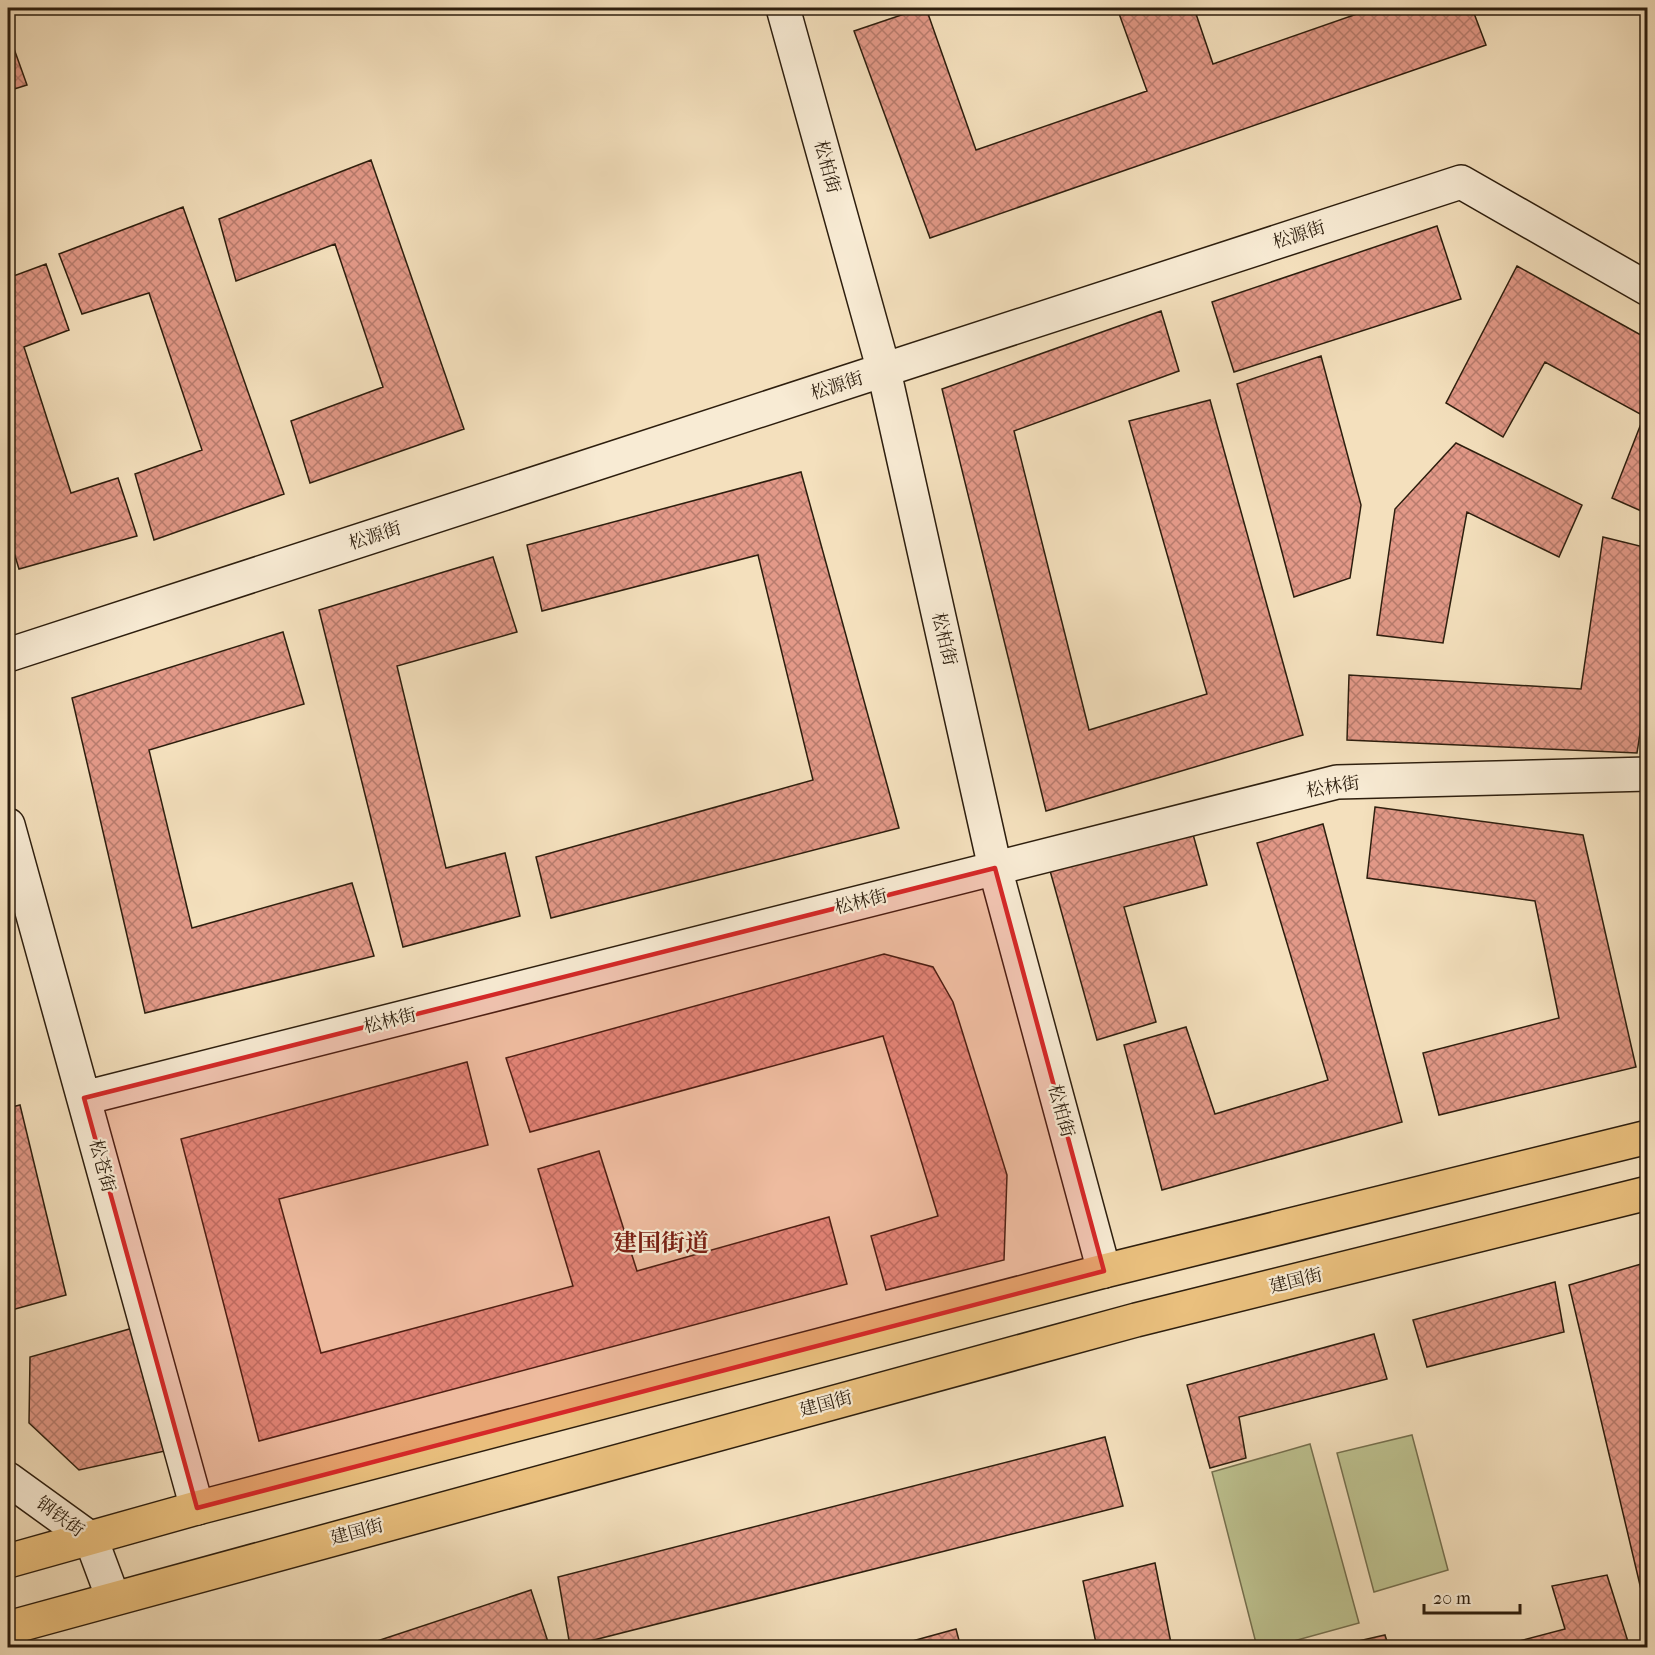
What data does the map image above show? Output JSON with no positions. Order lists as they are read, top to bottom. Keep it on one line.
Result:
{"streets":{"main road":["建国街"],"street":["松柏街","松源街","松林街","松苍街","钢铁街"]},"crossings":[["松柏街","松源街"],["松柏街","松林街"],["松林街","松苍街"],["建国街","钢铁街"]],"districts":["建国街道"],"scale_bar":"20 m"}
